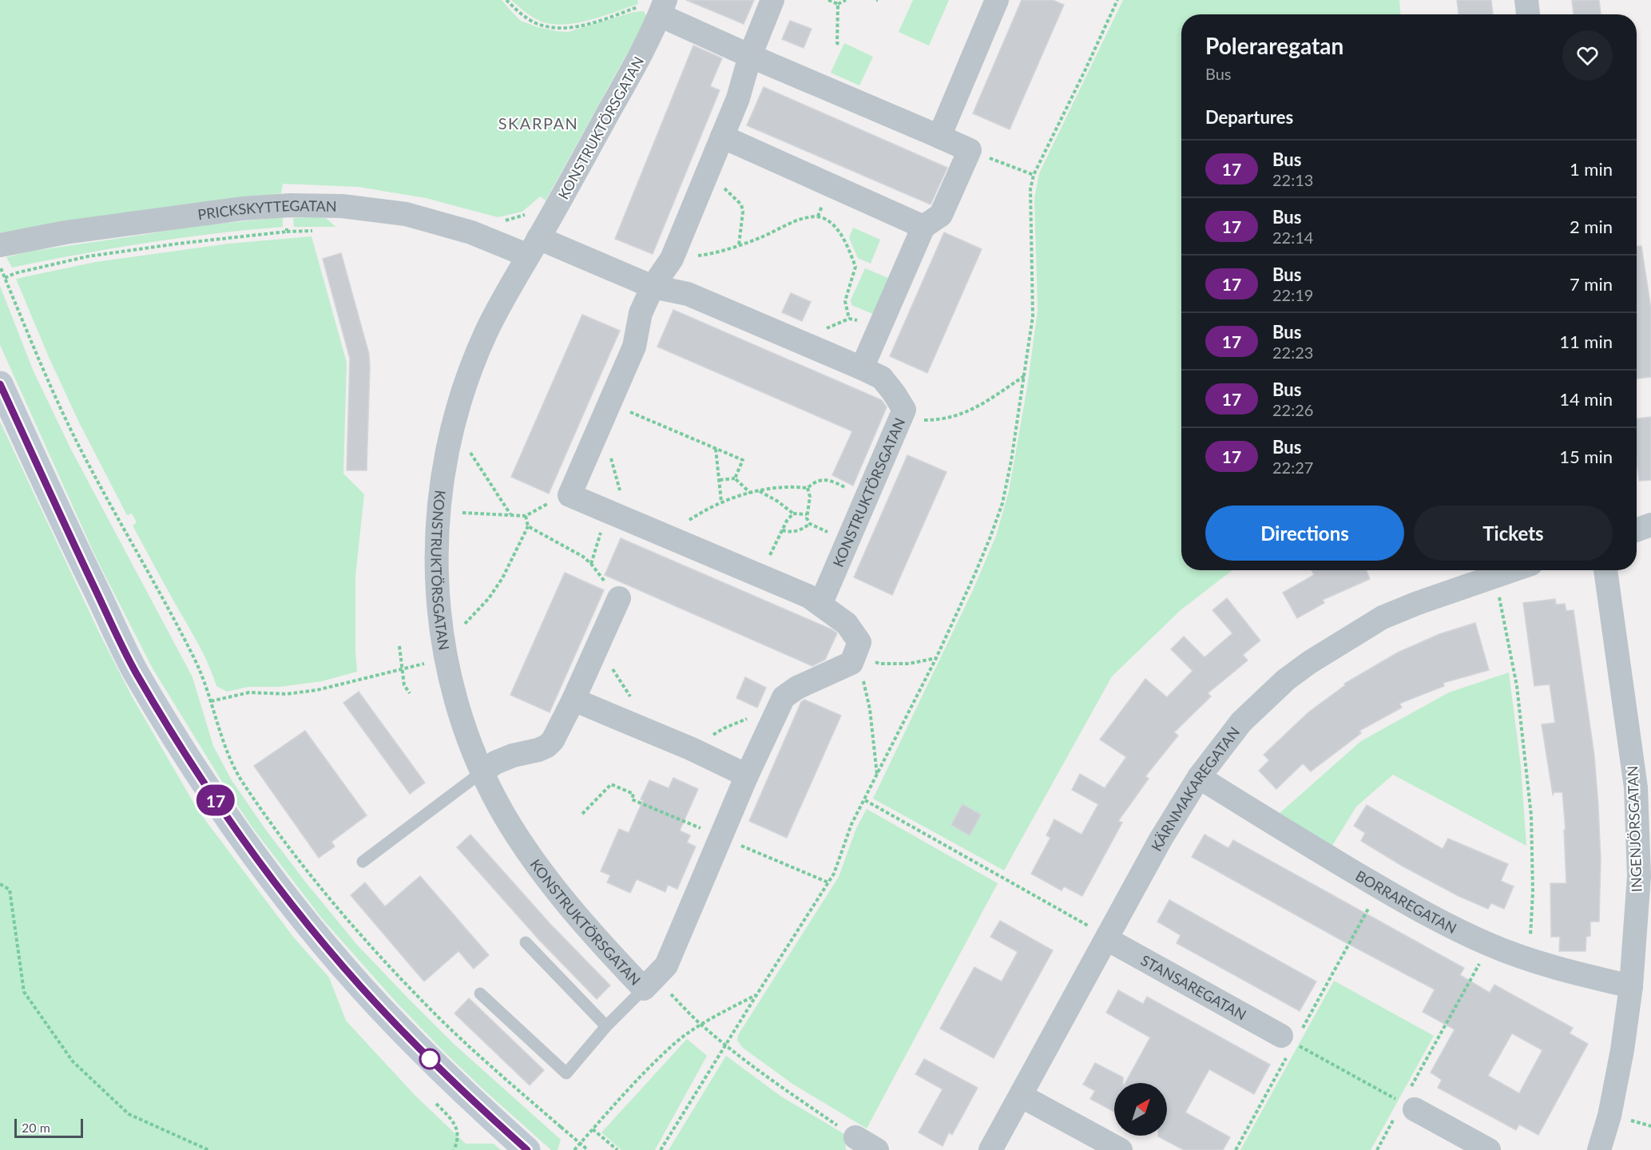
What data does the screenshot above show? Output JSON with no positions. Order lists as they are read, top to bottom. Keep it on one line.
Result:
{"streets":{"street":["KONSTRUKTÖRSGATAN","PRICKSKYTTEGATAN","KÄRNMAKAREGATAN","INGENJÖRSGATAN","BORRAREGATAN","STANSAREGATAN"]},"crossings":[["KONSTRUKTÖRSGATAN","PRICKSKYTTEGATAN"],["KÄRNMAKAREGATAN","BORRAREGATAN"],["KÄRNMAKAREGATAN","STANSAREGATAN"],["INGENJÖRSGATAN","BORRAREGATAN"]],"districts":["SKARPAN"],"lines":["bus line 17"],"scale_bar":"20 m","north":"top right","page":{"on_map":"17","heading":[["Poleraregatan","Bus"],"Departures"],"list":[{"mark":"17","name":"Bus","note":"22:13","value":"1 min"},{"mark":"17","name":"Bus","note":"22:14","value":"2 min"},{"mark":"17","name":"Bus","note":"22:19","value":"7 min"},{"mark":"17","name":"Bus","note":"22:23","value":"11 min"},{"mark":"17","name":"Bus","note":"22:26","value":"14 min"},{"mark":"17","name":"Bus","note":"22:27","value":"15 min"}],"buttons":["Directions","Tickets"],"scale":"20 m"}}
